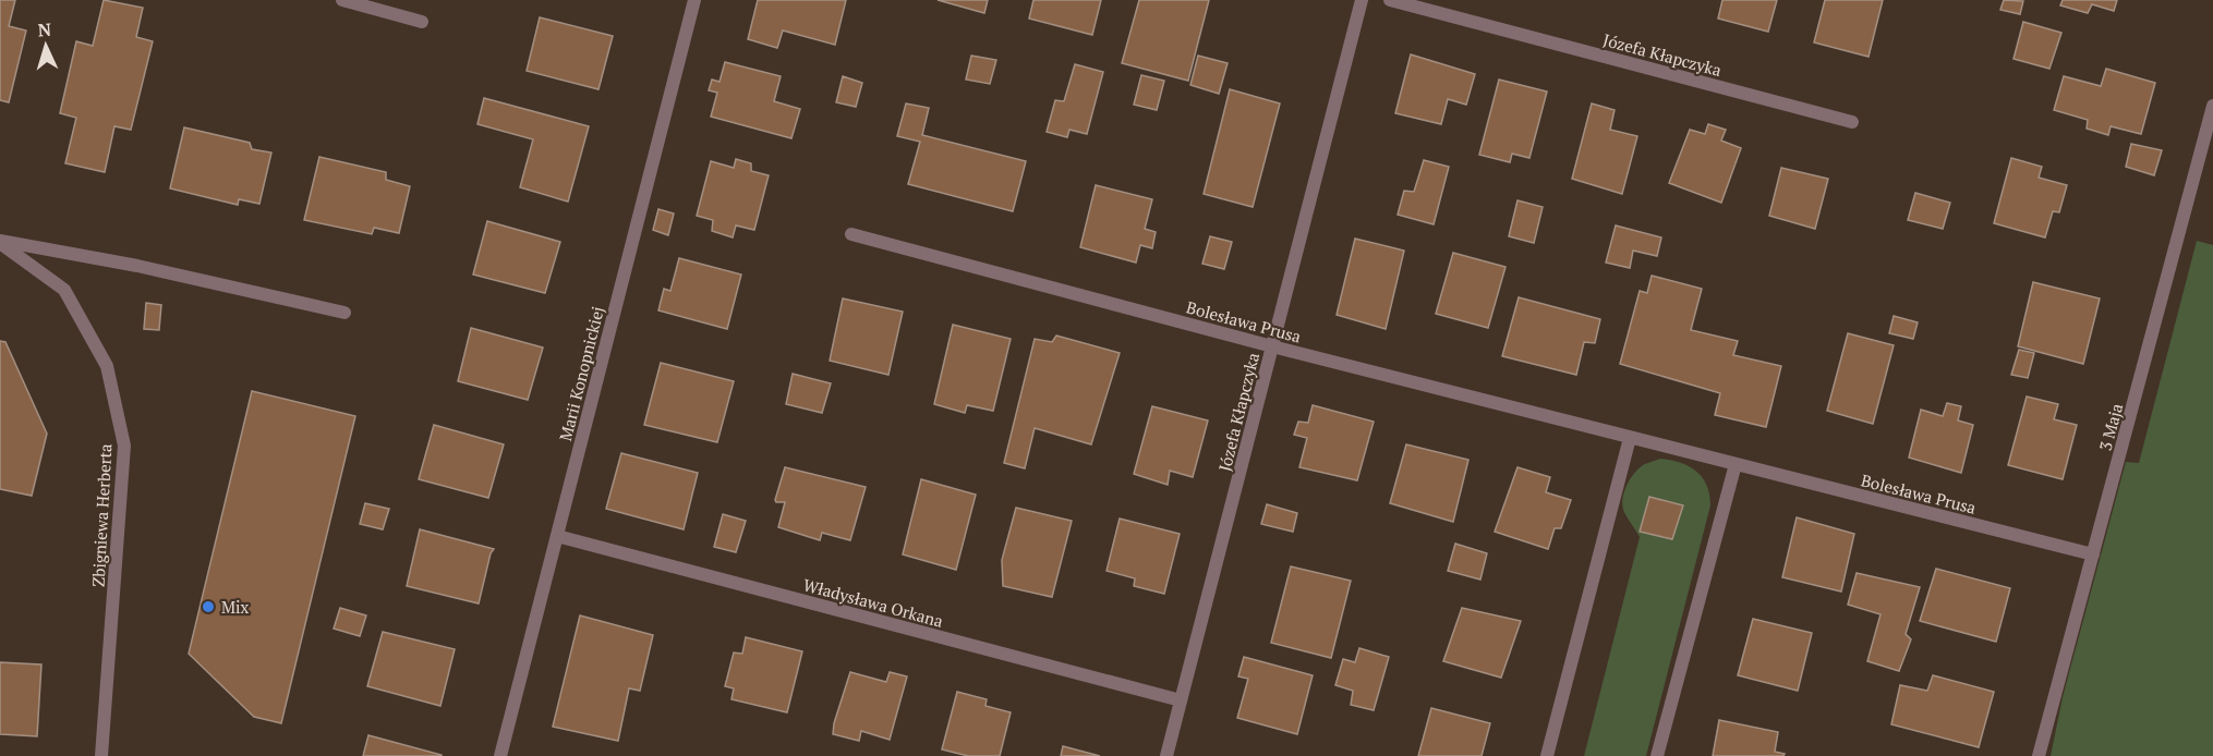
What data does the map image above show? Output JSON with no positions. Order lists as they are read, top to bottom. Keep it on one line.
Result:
{"streets":{"street":["Józefa Kłapczyka","Bolesława Prusa","Marii Konopnickiej","3 Maja","Zbigniewa Herberta","Władysława Orkana"]},"crossings":[["Józefa Kłapczyka","Bolesława Prusa"],["Józefa Kłapczyka","Władysława Orkana"],["Bolesława Prusa","3 Maja"],["Marii Konopnickiej","Władysława Orkana"]],"places":["Mix"],"north":"top"}
